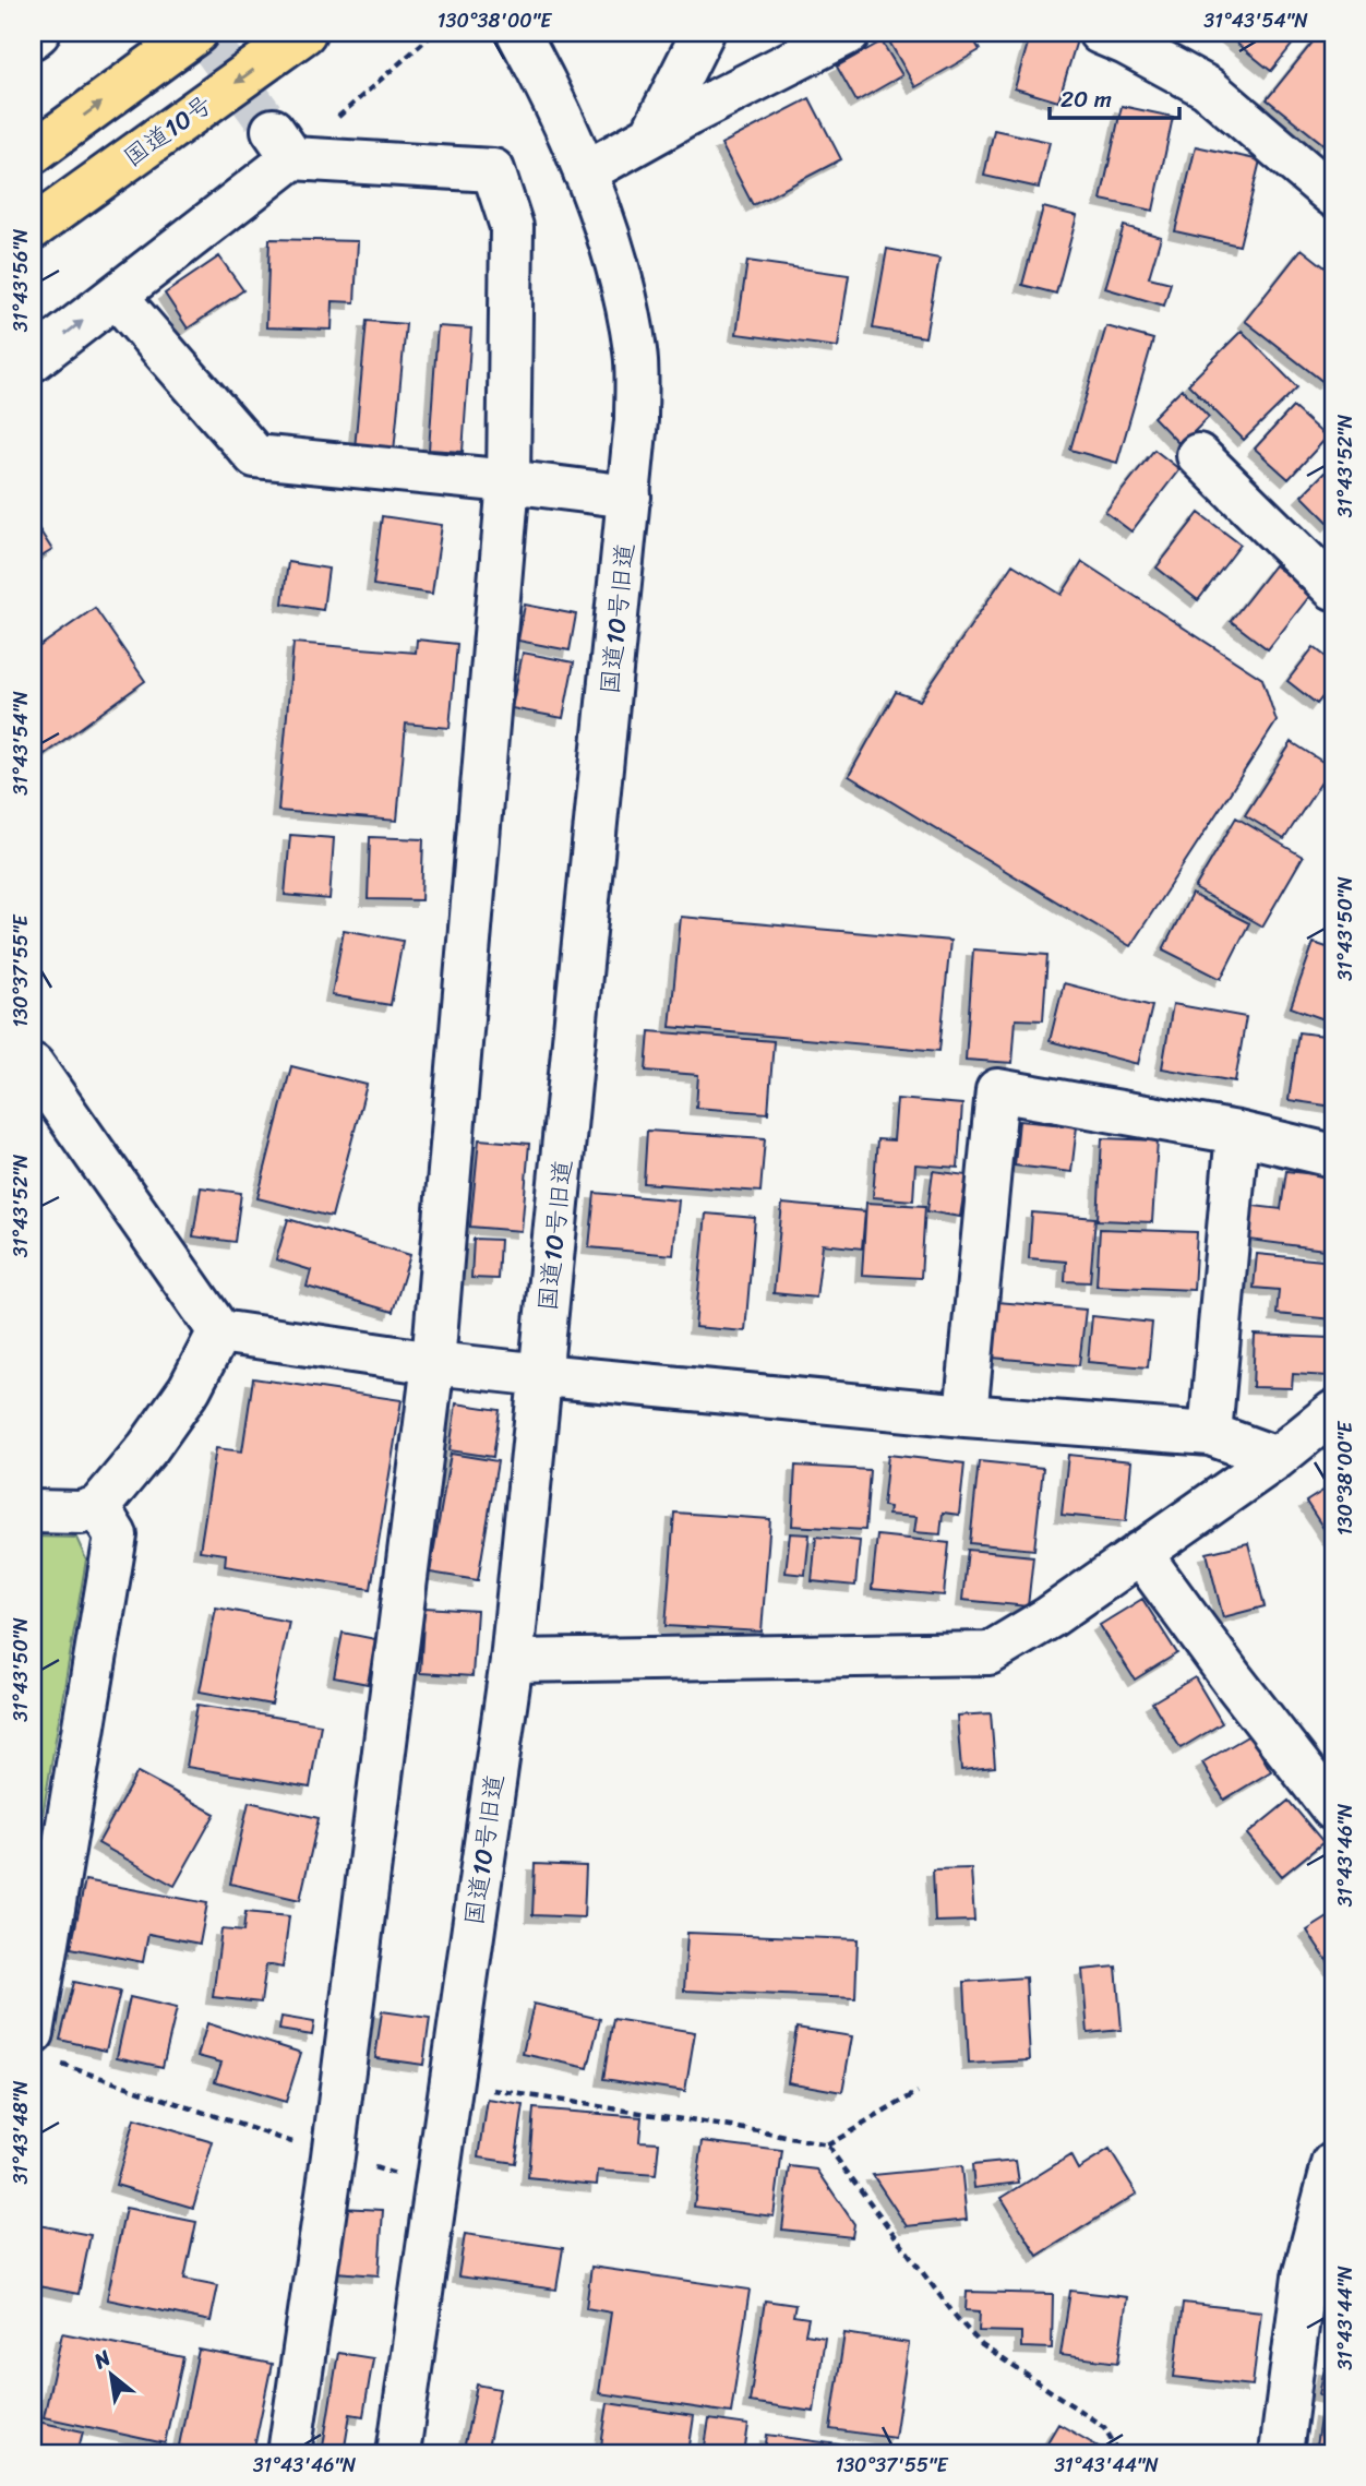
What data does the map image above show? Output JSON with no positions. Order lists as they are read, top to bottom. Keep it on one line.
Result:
{"streets":{"highway":["国道10号"],"street":["国道10号旧道"]},"scale_bar":"20 m","north":"top left","coordinates":["130°38'00\"E","31°43'54\"N","31°43'56\"N","31°43'52\"N","31°43'50\"N","130°37'55\"E","31°43'46\"N","31°43'48\"N","31°43'44\"N"]}
